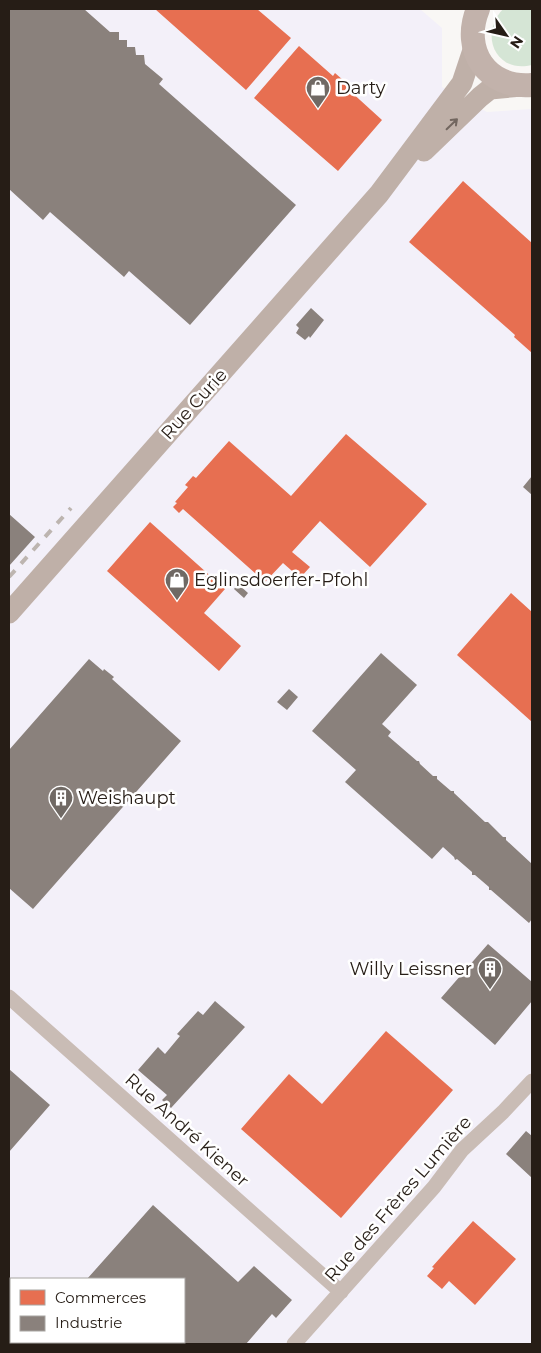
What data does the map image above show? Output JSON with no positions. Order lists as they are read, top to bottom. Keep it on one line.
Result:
{"streets":{"main road":["Rue Curie"],"street":["Rue André Kiener","Rue des Frères Lumière"]},"crossings":[["Rue André Kiener","Rue des Frères Lumière"]],"places":{"shop":["Darty","Eglinsdoerfer-Pfohl"],"building":["Weishaupt","Willy Leissner"]},"legend":["Commerces","Industrie"],"north":"bottom right"}
